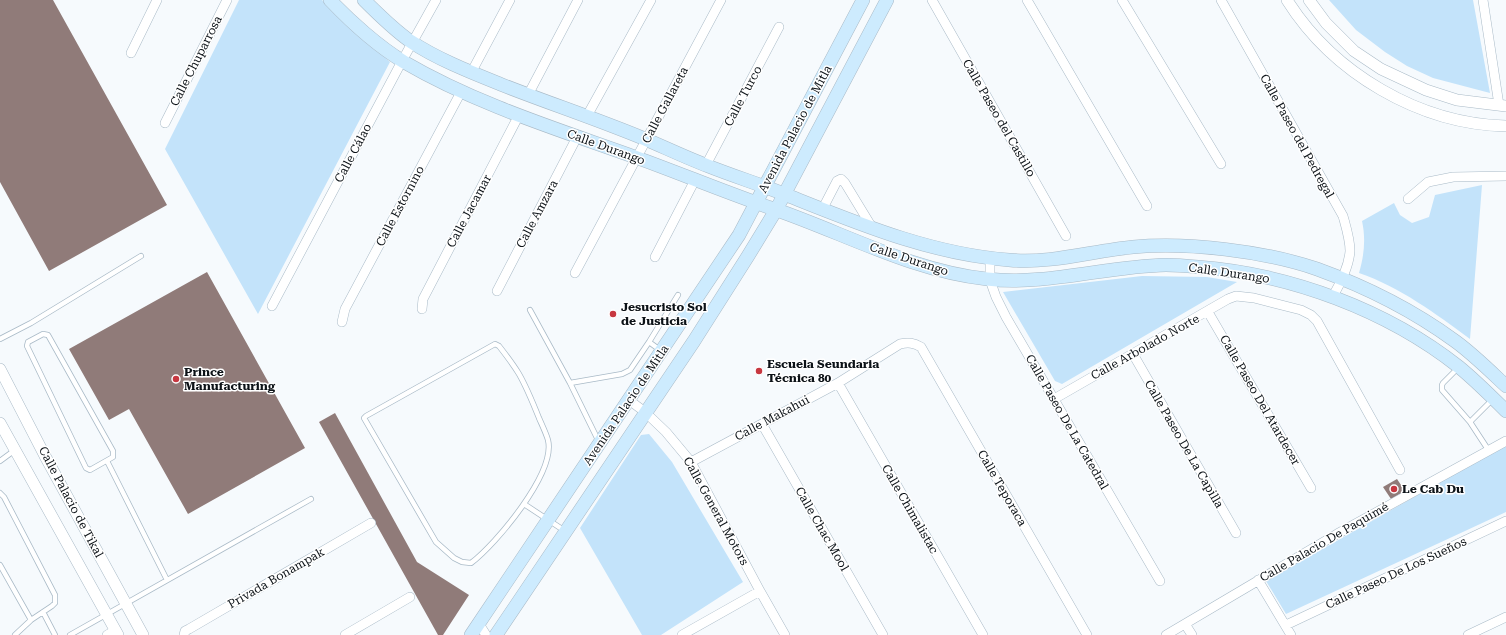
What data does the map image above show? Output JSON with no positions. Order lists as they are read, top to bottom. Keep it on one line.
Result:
{"streets":{"main road":["Avenida Palacio de Mitla","Calle Durango"],"street":["Calle Chuparrosa","Calle Turco","Calle Gallareta","Calle Paseo del Castillo","Calle Paseo del Pedregal","Calle Cálao","Calle Estornino","Calle Jacamar","Calle Amzara","Calle Arbolado Norte","Calle Paseo Del Atardecer","Calle Makahui","Calle Paseo De La Catedral","Calle Paseo De La Capilla","Calle Teporaca","Calle Palacio de Tikal","Calle Chimalistac","Calle General Motors","Calle Chac Mool","Calle Palacio De Paquimé","Calle Paseo De Los Sueños","Privada Bonampak"]},"crossings":[["Calle Turco","Calle Durango"],["Calle Gallareta","Calle Durango"],["Avenida Palacio de Mitla","Calle Durango"],["Avenida Palacio de Mitla","Calle General Motors"],["Calle Paseo del Pedregal","Calle Durango"],["Calle Durango","Calle Cálao"],["Calle Durango","Calle Estornino"],["Calle Durango","Calle Jacamar"],["Calle Durango","Calle Amzara"],["Calle Durango","Calle Paseo De La Catedral"],["Calle Arbolado Norte","Calle Paseo Del Atardecer"],["Calle Arbolado Norte","Calle Paseo De La Catedral"],["Calle Arbolado Norte","Calle Paseo De La Capilla"],["Calle Makahui","Calle Teporaca"],["Calle Makahui","Calle Chimalistac"],["Calle Makahui","Calle General Motors"],["Calle Makahui","Calle Chac Mool"]],"places":["Jesucristo Sol de Justicia","Escuela Seundaria Técnica 80","Prince Manufacturing","Le Cab Du"]}
